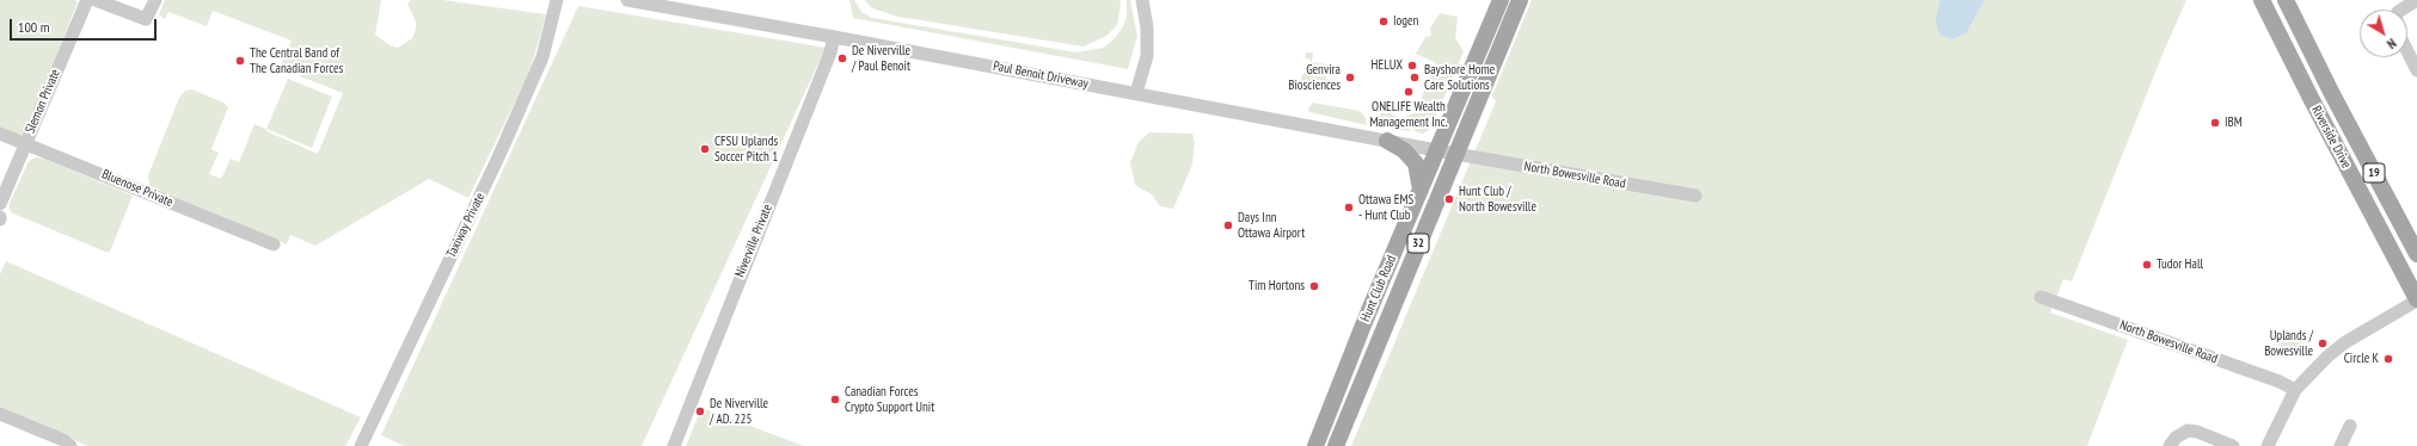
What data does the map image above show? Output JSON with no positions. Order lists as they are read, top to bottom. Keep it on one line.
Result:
{"streets":{"main road":["Riverside Drive","19","32","Hunt Club Road"],"street":["Paul Benoit Driveway","Slemon Private","North Bowesville Road","Bluenose Private","Taxiway Private","Niverville Private"]},"crossings":[["Paul Benoit Driveway","North Bowesville Road"],["Paul Benoit Driveway","Niverville Private"],["Paul Benoit Driveway","Hunt Club Road"],["Slemon Private","Bluenose Private"],["North Bowesville Road","Hunt Club Road"]],"places":["Iogen","De Niverville / Paul Benoit","The Central Band of The Canadian Forces","HELUX","Genvira Biosciences","Bayshore Home Care Solutions","ONELIFE Wealth Management Inc.","IBM","CFSU Uplands Soccer Pitch 1","Hunt Club / North Bowesville","Ottawa EMS - Hunt Club","Days Inn Ottawa Airport","Tudor Hall","Tim Hortons","Uplands / Bowesville","Circle K","Canadian Forces Crypto Support Unit","De Niverville / AD. 225"],"scale_bar":"100 m","north":"bottom right"}
